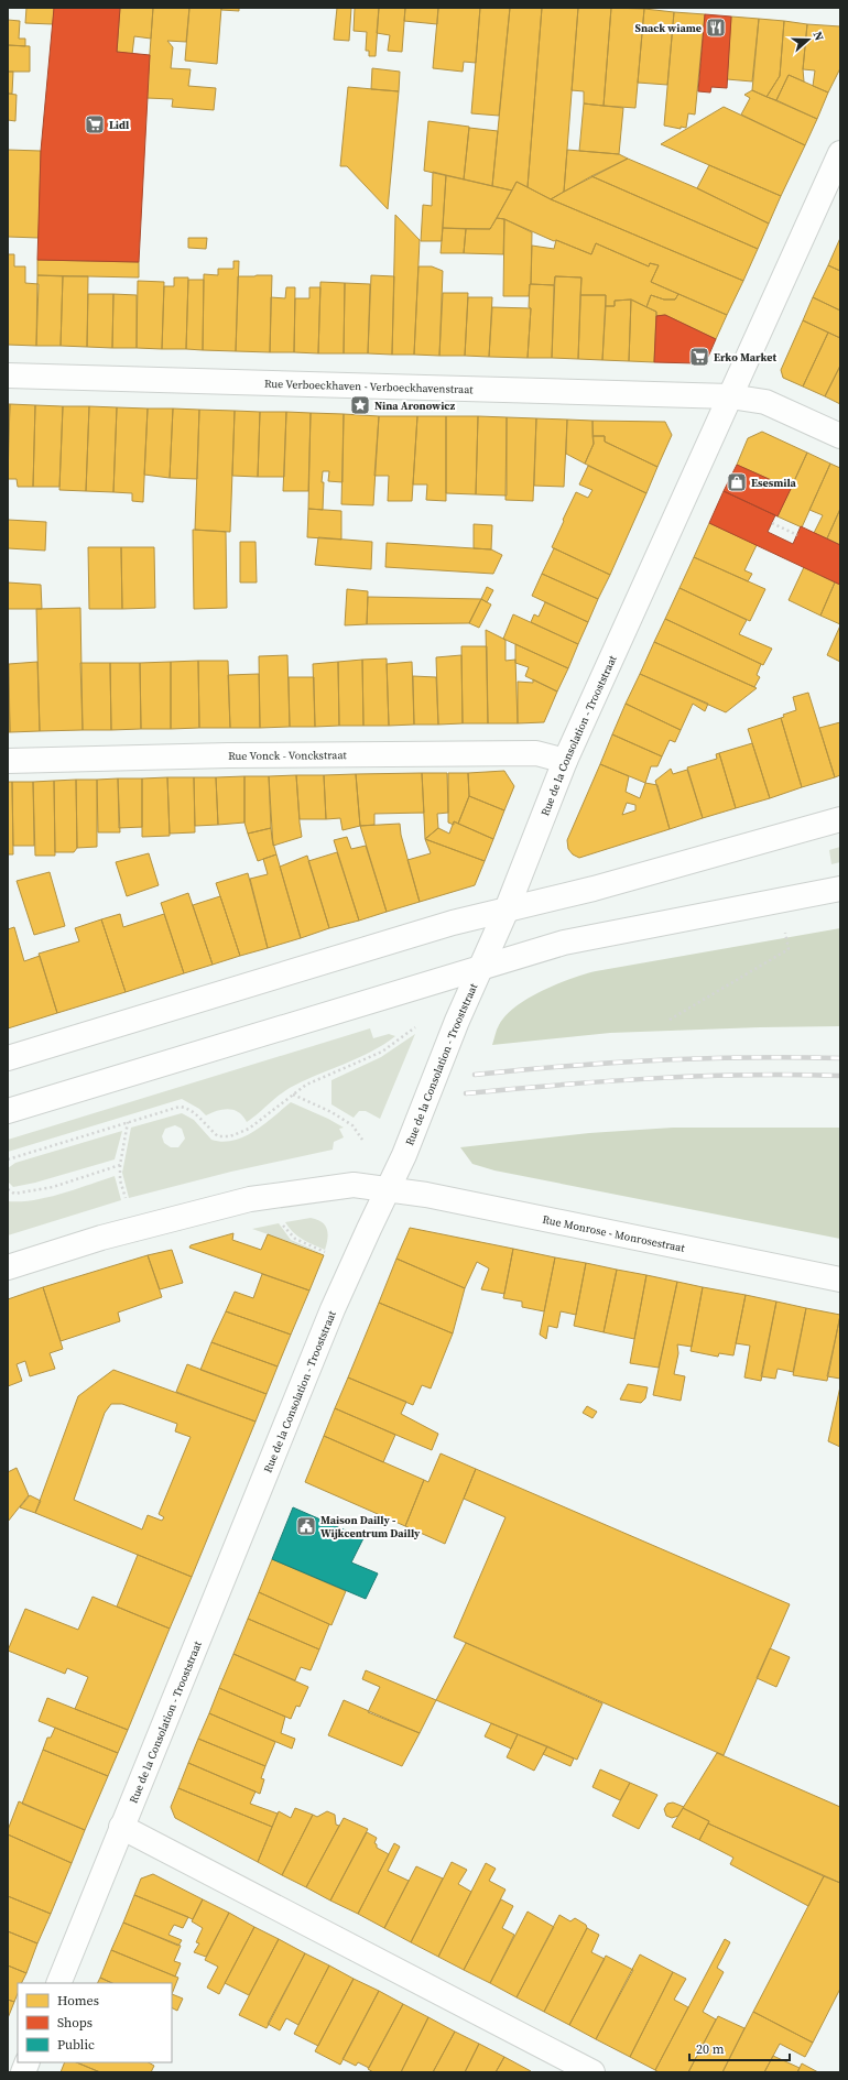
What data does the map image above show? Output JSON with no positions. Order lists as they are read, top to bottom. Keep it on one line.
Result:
{"streets":{"street":["Rue Verboeckhaven - Verboeckhavenstraat","Rue de la Consolation - Trooststraat","Rue Vonck - Vonckstraat","Rue Monrose - Monrosestraat"]},"crossings":[["Rue Verboeckhaven - Verboeckhavenstraat","Rue de la Consolation - Trooststraat"],["Rue de la Consolation - Trooststraat","Rue Vonck - Vonckstraat"],["Rue de la Consolation - Trooststraat","Rue Monrose - Monrosestraat"]],"places":{"restaurant":["Snack wiame"],"supermarket":["Lidl","Erko Market"],"place":["Nina Aronowicz"],"shop":["Esesmila"],"public building":["Maison Dailly - Wijkcentrum Dailly"]},"legend":["Homes","Shops","Public"],"scale_bar":"20 m","north":"right"}
